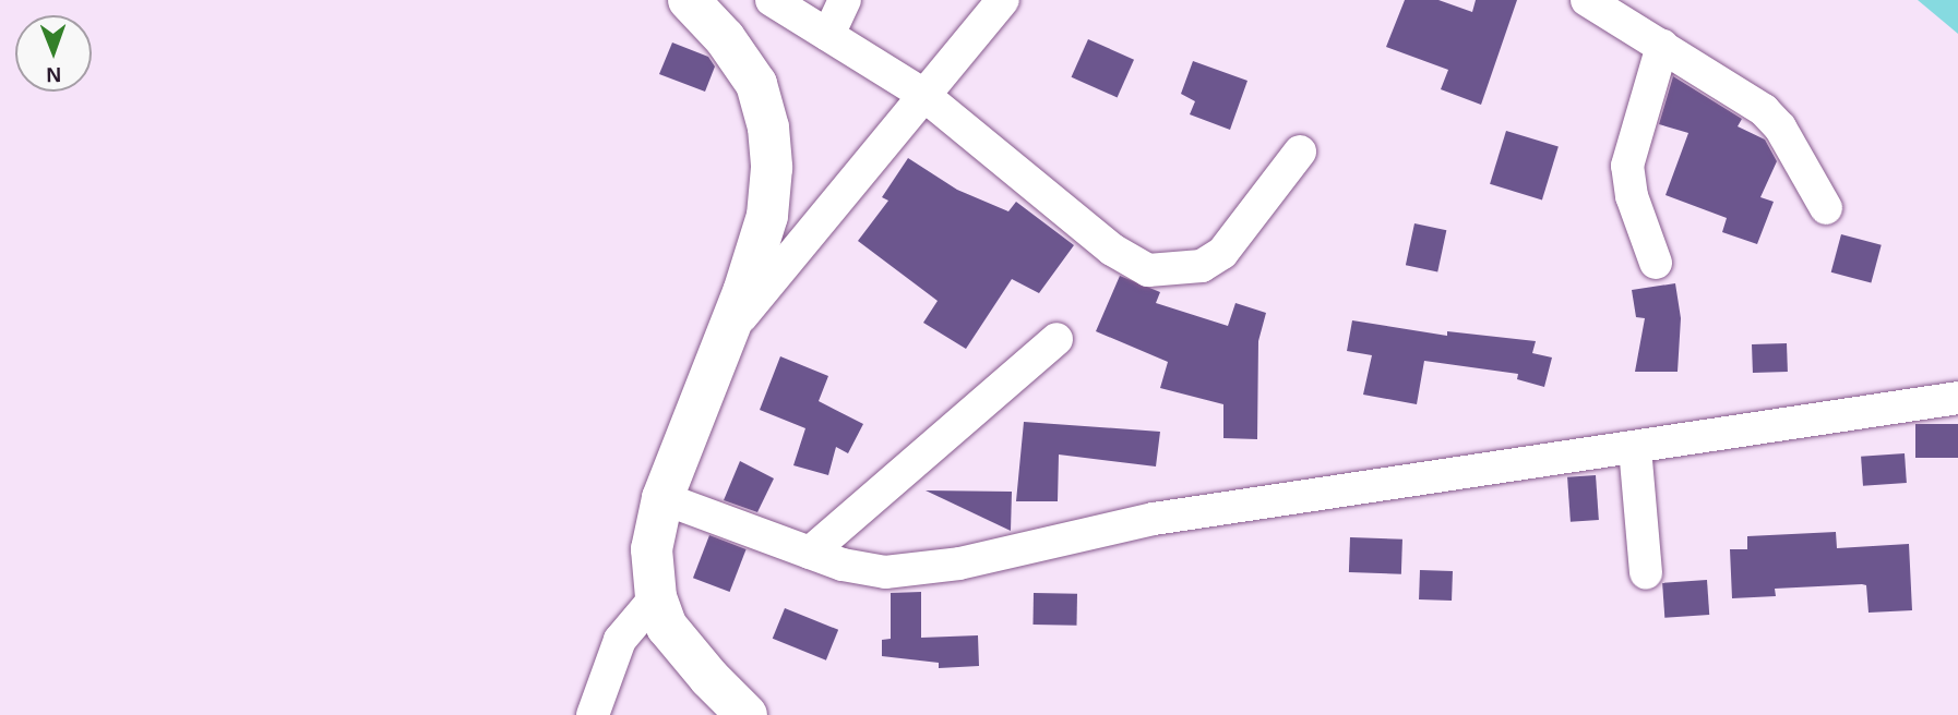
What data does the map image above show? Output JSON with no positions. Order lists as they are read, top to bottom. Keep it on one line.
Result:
{"north":"bottom"}
